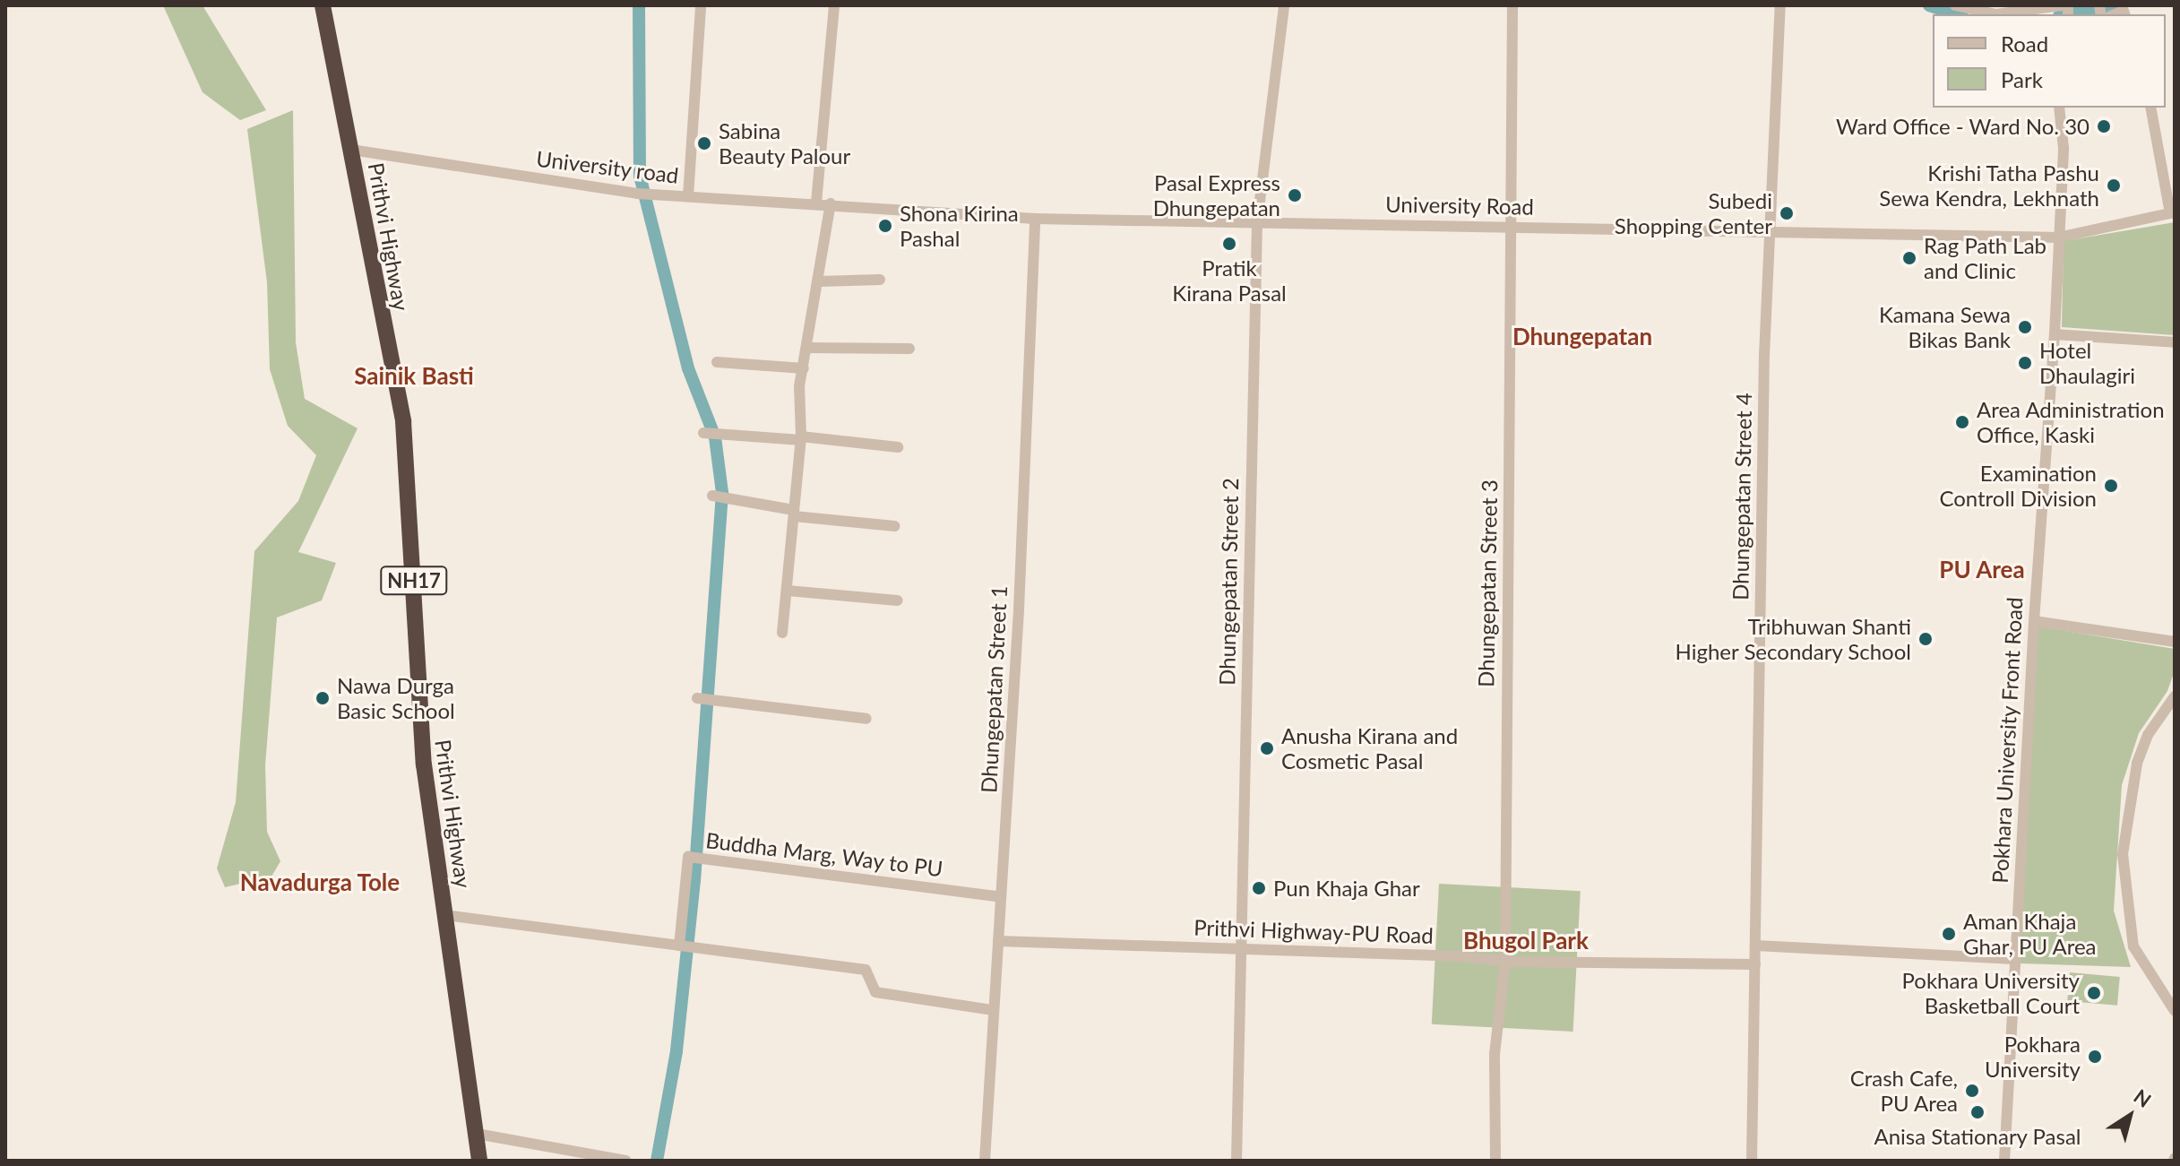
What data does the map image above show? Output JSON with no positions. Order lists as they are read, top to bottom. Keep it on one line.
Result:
{"streets":{"highway":["Prithvi Highway","NH17"],"street":["University road","University Road","Dhungepatan Street 4","Dhungepatan Street 2","Dhungepatan Street 3","Dhungepatan Street 1","Pokhara University Front Road","Buddha Marg, Way to PU","Prithvi Highway-PU Road"]},"crossings":[["University road","University Road"],["University road","Prithvi Highway"],["University Road","Dhungepatan Street 4"],["University Road","Dhungepatan Street 2"],["University Road","Dhungepatan Street 3"],["University Road","Dhungepatan Street 1"],["University Road","Pokhara University Front Road"],["Dhungepatan Street 4","Prithvi Highway-PU Road"],["Dhungepatan Street 2","Prithvi Highway-PU Road"],["Dhungepatan Street 3","Prithvi Highway-PU Road"],["Dhungepatan Street 1","Buddha Marg, Way to PU"],["Dhungepatan Street 1","Prithvi Highway-PU Road"]],"districts":["Dhungepatan","Sainik Basti","PU Area","Navadurga Tole","Bhugol Park"],"places":["Ward Office - Ward No. 30","Sabina Beauty Palour","Krishi Tatha Pashu Sewa Kendra, Lekhnath","Pasal Express Dhungepatan","Subedi Shopping Center","Shona Kirina Pashal","Pratik Kirana Pasal","Rag Path Lab and Clinic","Kamana Sewa Bikas Bank","Hotel Dhaulagiri","Area Administration Office, Kaski","Examination Controll Division","Tribhuwan Shanti Higher Secondary School","Nawa Durga Basic School","Anusha Kirana and Cosmetic Pasal","Pun Khaja Ghar","Aman Khaja Ghar, PU Area","Pokhara University Basketball Court","Pokhara University","Crash Cafe, PU Area","Anisa Stationary Pasal"],"legend":["Road","Park"],"north":"top right"}
